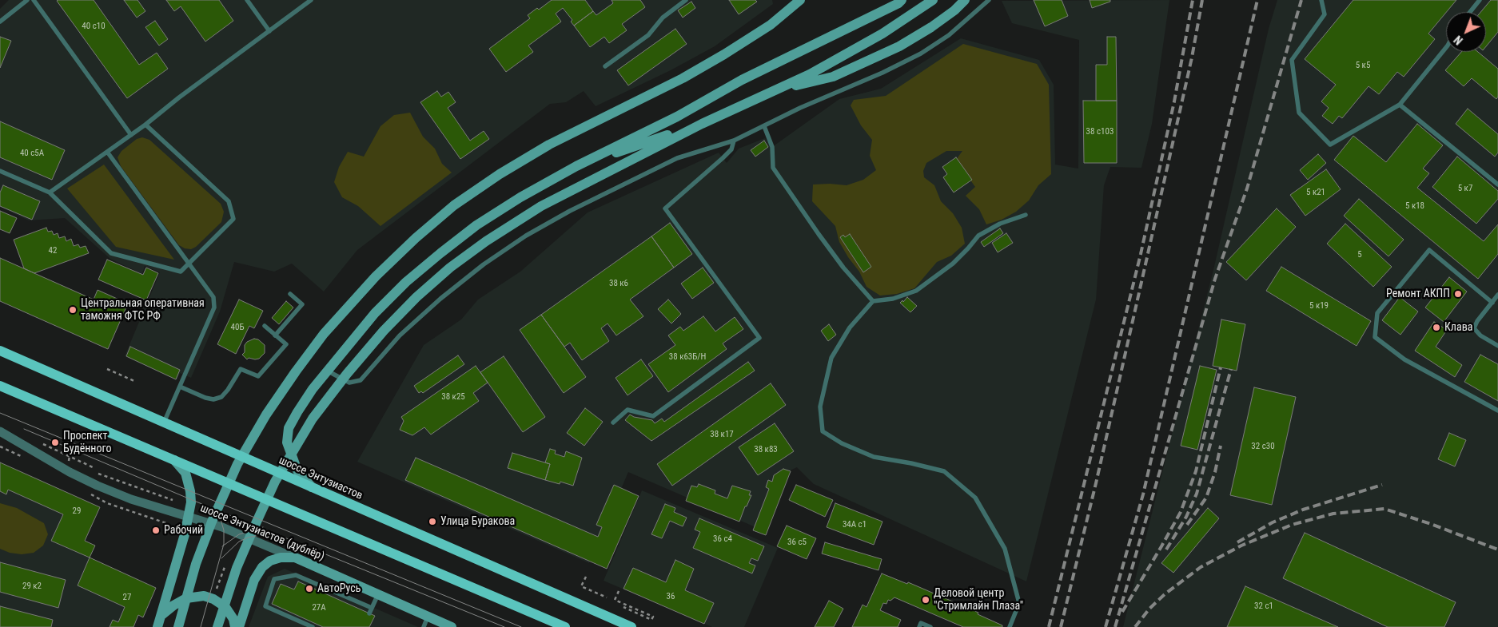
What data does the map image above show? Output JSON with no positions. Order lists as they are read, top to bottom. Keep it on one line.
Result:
{"streets":{"main road":["шоссе Энтузиастов","шоссе Энтузиастов (дублёр)"]},"places":["Ремонт АКПП","Центральная оперативная таможня ФТС РФ","Клава","Проспект Будённого","Улица Буракова","Рабочий","АвтоРусь","Деловой центр \"Стримлайн Плаза\""],"house_numbers":["40 c10","5 к5","38 с103","40 с5А","5 к7","5 к21","5 к18","42","5","38 к6","5 к19","40Б","38 к63Б/Н","38 к25","38 к17","32 с30","38 к83","29","34А с1","36 с4","36 с5","29 к2","36","27","32 с1","27А"],"north":"bottom left"}
